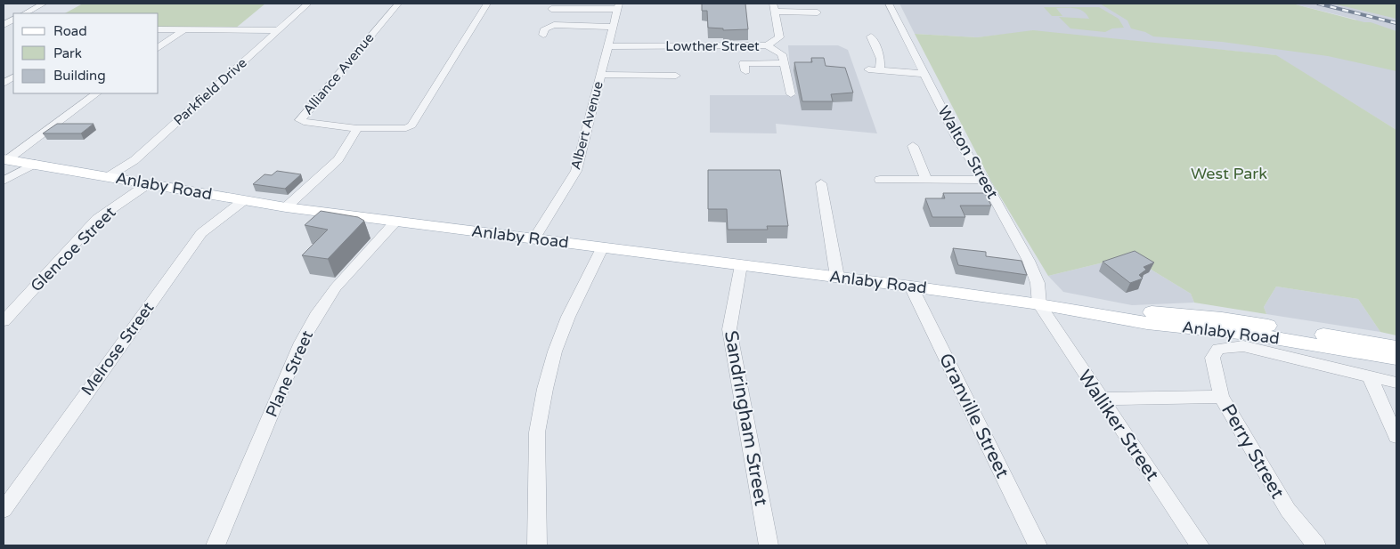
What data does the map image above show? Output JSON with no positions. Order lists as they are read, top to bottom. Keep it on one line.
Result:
{"streets":{"main road":["Anlaby Road"],"street":["Lowther Street","Alliance Avenue","Parkfield Drive","Albert Avenue","Walton Street","Glencoe Street","Melrose Street","Plane Street","Granville Street","Sandringham Street","Walliker Street","Perry Street"]},"crossings":[["Lowther Street","Albert Avenue"],["Parkfield Drive","Anlaby Road"],["Albert Avenue","Anlaby Road"],["Walton Street","Anlaby Road"],["Walton Street","Walliker Street"],["Anlaby Road","Glencoe Street"],["Anlaby Road","Melrose Street"],["Anlaby Road","Plane Street"],["Anlaby Road","Granville Street"],["Anlaby Road","Sandringham Street"],["Anlaby Road","Walliker Street"],["Anlaby Road","Perry Street"]],"parks":["West Park"],"legend":["Road","Park","Building"]}
